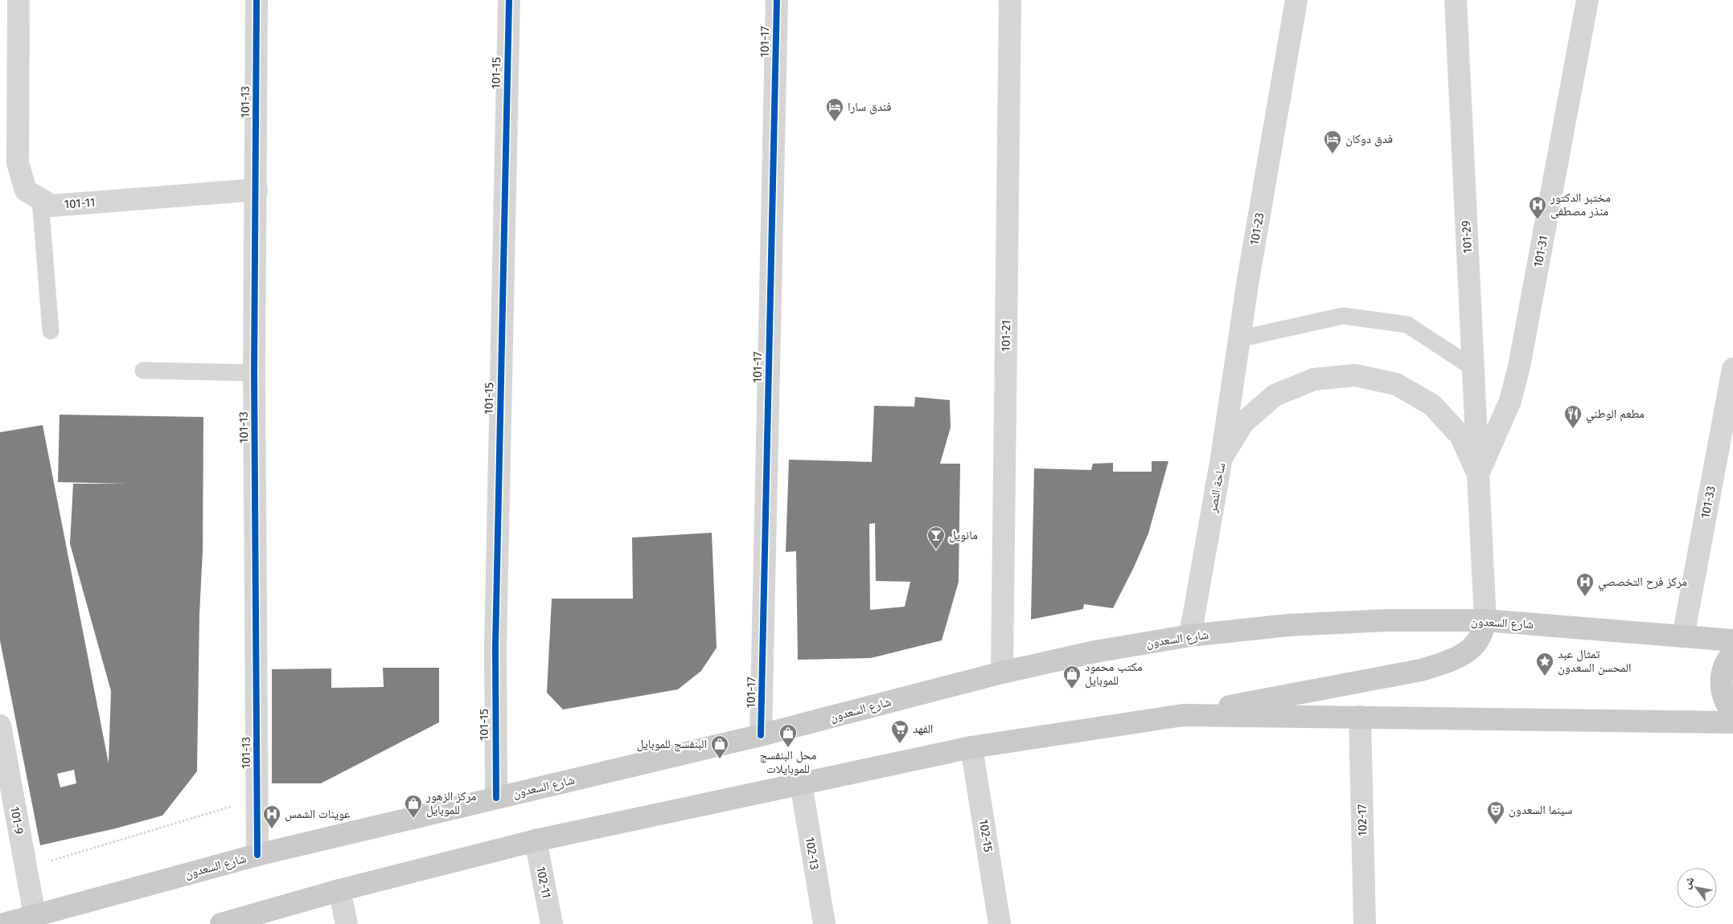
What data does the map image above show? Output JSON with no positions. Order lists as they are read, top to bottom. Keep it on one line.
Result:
{"streets":{"main road":["شارع السعدون"],"street":["101-17","101-15","101-13","101-11","101-23","101-29","101-31","101-21","ساحة النصر","101-33","101-9","102-17","102-15","102-13","102-11"]},"crossings":[["101-17","شارع السعدون"],["101-15","شارع السعدون"],["101-13","101-11"],["101-13","شارع السعدون"],["101-23","ساحة النصر"],["101-29","101-31"],["101-29","ساحة النصر"],["101-31","ساحة النصر"],["101-21","شارع السعدون"],["ساحة النصر","شارع السعدون"],["101-33","شارع السعدون"],["شارع السعدون","101-9"]],"places":{"hotel":["فندق سارا","فدق دوكان"],"hospital":["مختبر الدكتور منذر مصطفى","مركز فرح التخصصي","عوينات الشمس"],"restaurant":["مطعم الوطني"],"bar":["مانويل"],"place":["تمثال عبد المحسن السعدون"],"shop":["مكتب محمود للموبايل","محل البنفسج للموبايلات","البنفسج للموبايل","مركز الزهور للموبايل"],"supermarket":["الفهد"],"theatre":["سينما السعدون"]},"north":"top left"}
